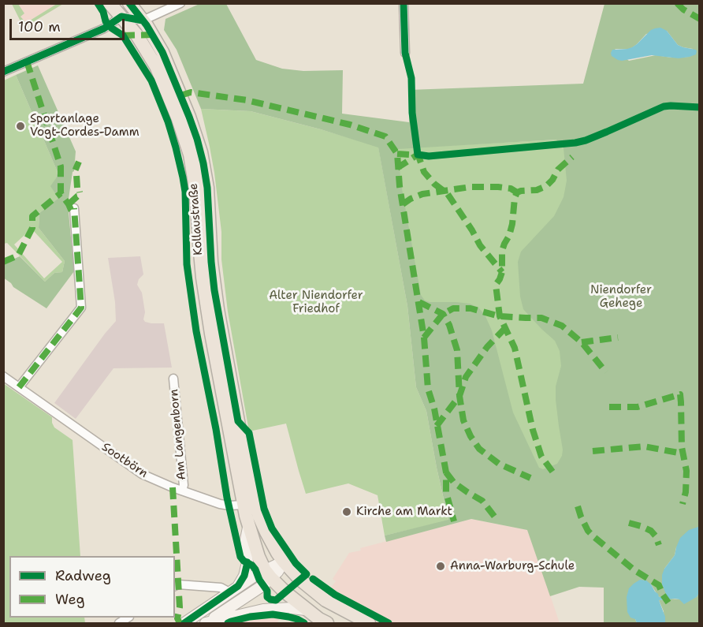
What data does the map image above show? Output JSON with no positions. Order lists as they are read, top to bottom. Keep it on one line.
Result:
{"streets":{"main road":["Kollaustraße"],"street":["Am Langenborn","Sootbörn"]},"crossings":[["Kollaustraße","Sootbörn"],["Am Langenborn","Sootbörn"]],"parks":["Niendorfer Gehege","Alter Niendorfer Friedhof"],"places":["Sportanlage Vogt-Cordes-Damm","Kirche am Markt","Anna-Warburg-Schule"],"legend":["Radweg","Weg"],"scale_bar":"100 m"}
